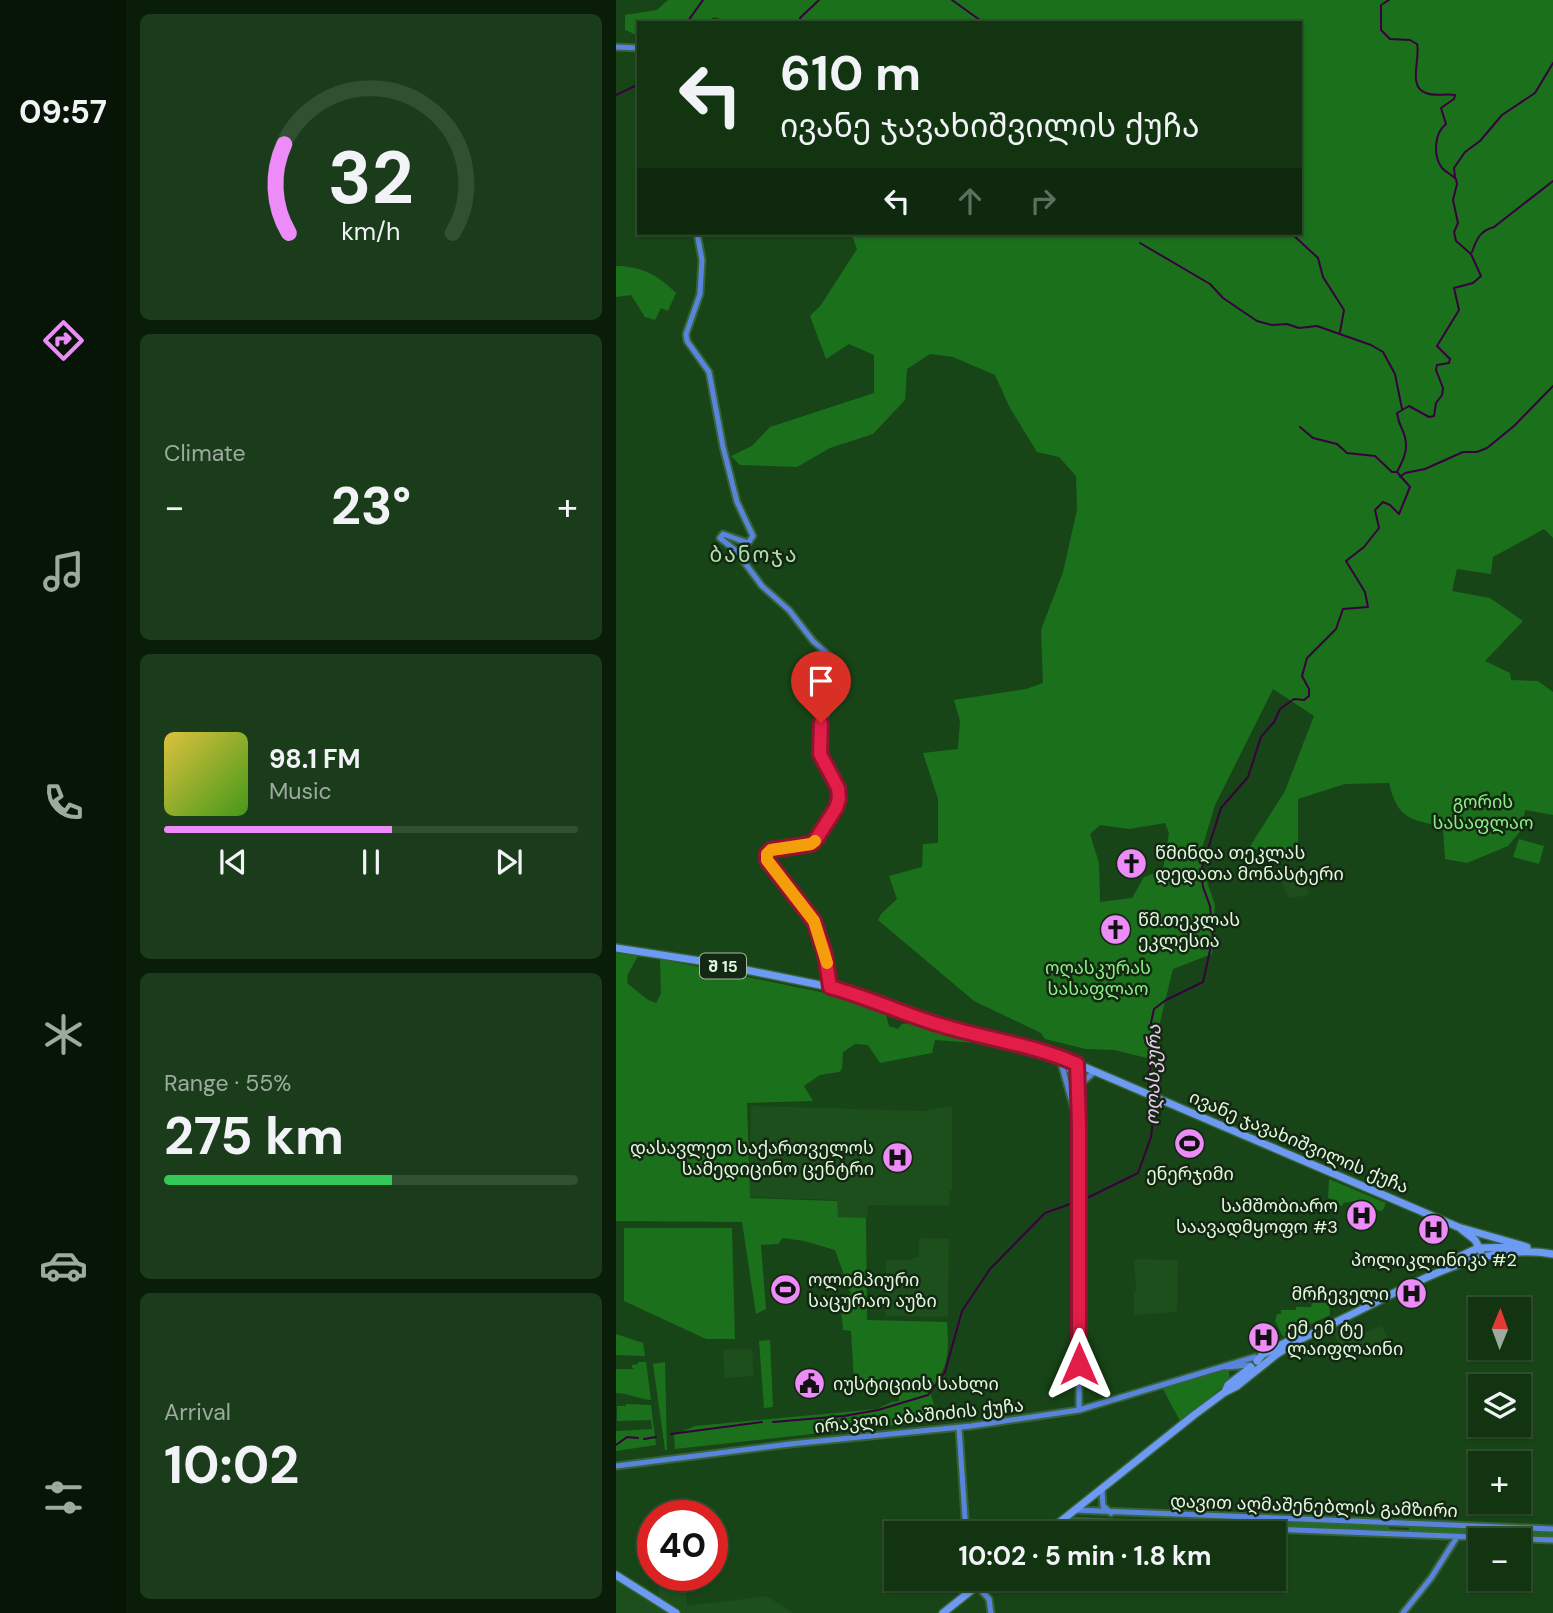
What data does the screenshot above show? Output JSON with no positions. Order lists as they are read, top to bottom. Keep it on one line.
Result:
{"streets":{"main road":["შ 15","ივანე ჯავახიშვილის ქუჩა","ირაკლი აბაშიძის ქუჩა","დავით აღმაშენებლის გამზირი"]},"crossings":[["შ 15","ივანე ჯავახიშვილის ქუჩა"]],"districts":["ბანოჯა"],"water":["ოღასკურა"],"parks":["გორის სასაფლაო","ოღასკურას სასაფლაო"],"places":{"church":["წმინდა თეკლას დედათა მონასტერი","წმ.თეკლას ეკლესია"],"sports":["ენერჯიმი","ოლიმპიური საცურაო აუზი"],"hospital":["დასავლეთ საქართველოს სამედიცინო ცენტრი","სამშობიარო საავადმყოფო #3","პოლიკლინიკა #2","მრჩეველი","ემ ემ ტე ლაიფლაინი"],"public building":["იუსტიციის სახლი"]},"north":"top","page":{"tabs":"09:57","turn":["610 m","ივანე ჯავახიშვილის ქუჩა"],"tile":["Climate",["Range · 55%","275 km"],["Arrival","10:02"]],"heat":["−","23°","+"],"song":["98.1 FM","Music"],"map_buttons":["+","−"],"limit":"40","trip":"10:02 · 5 min · 1.8 km","gauge":["32","km/h"]}}
